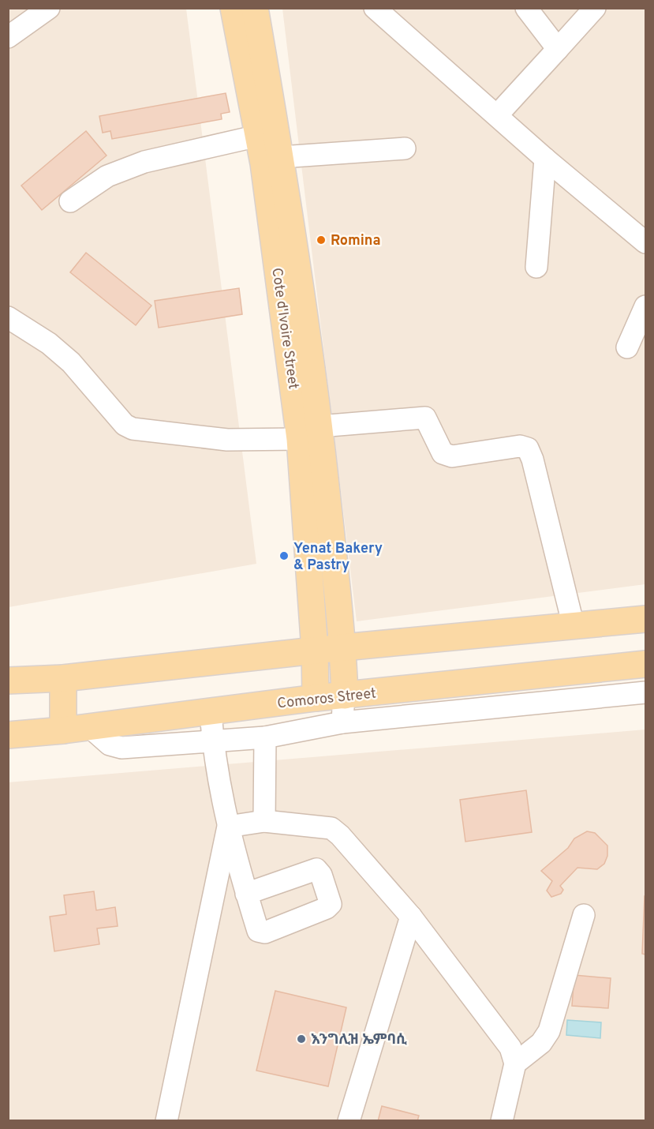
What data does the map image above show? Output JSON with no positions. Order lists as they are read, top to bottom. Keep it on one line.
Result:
{"streets":{"main road":["Cote d'Ivoire Street","Comoros Street"]},"crossings":[["Cote d'Ivoire Street","Comoros Street"]],"places":["Romina","Yenat Bakery & Pastry","እንግሊዝ ኤምባሲ"]}
